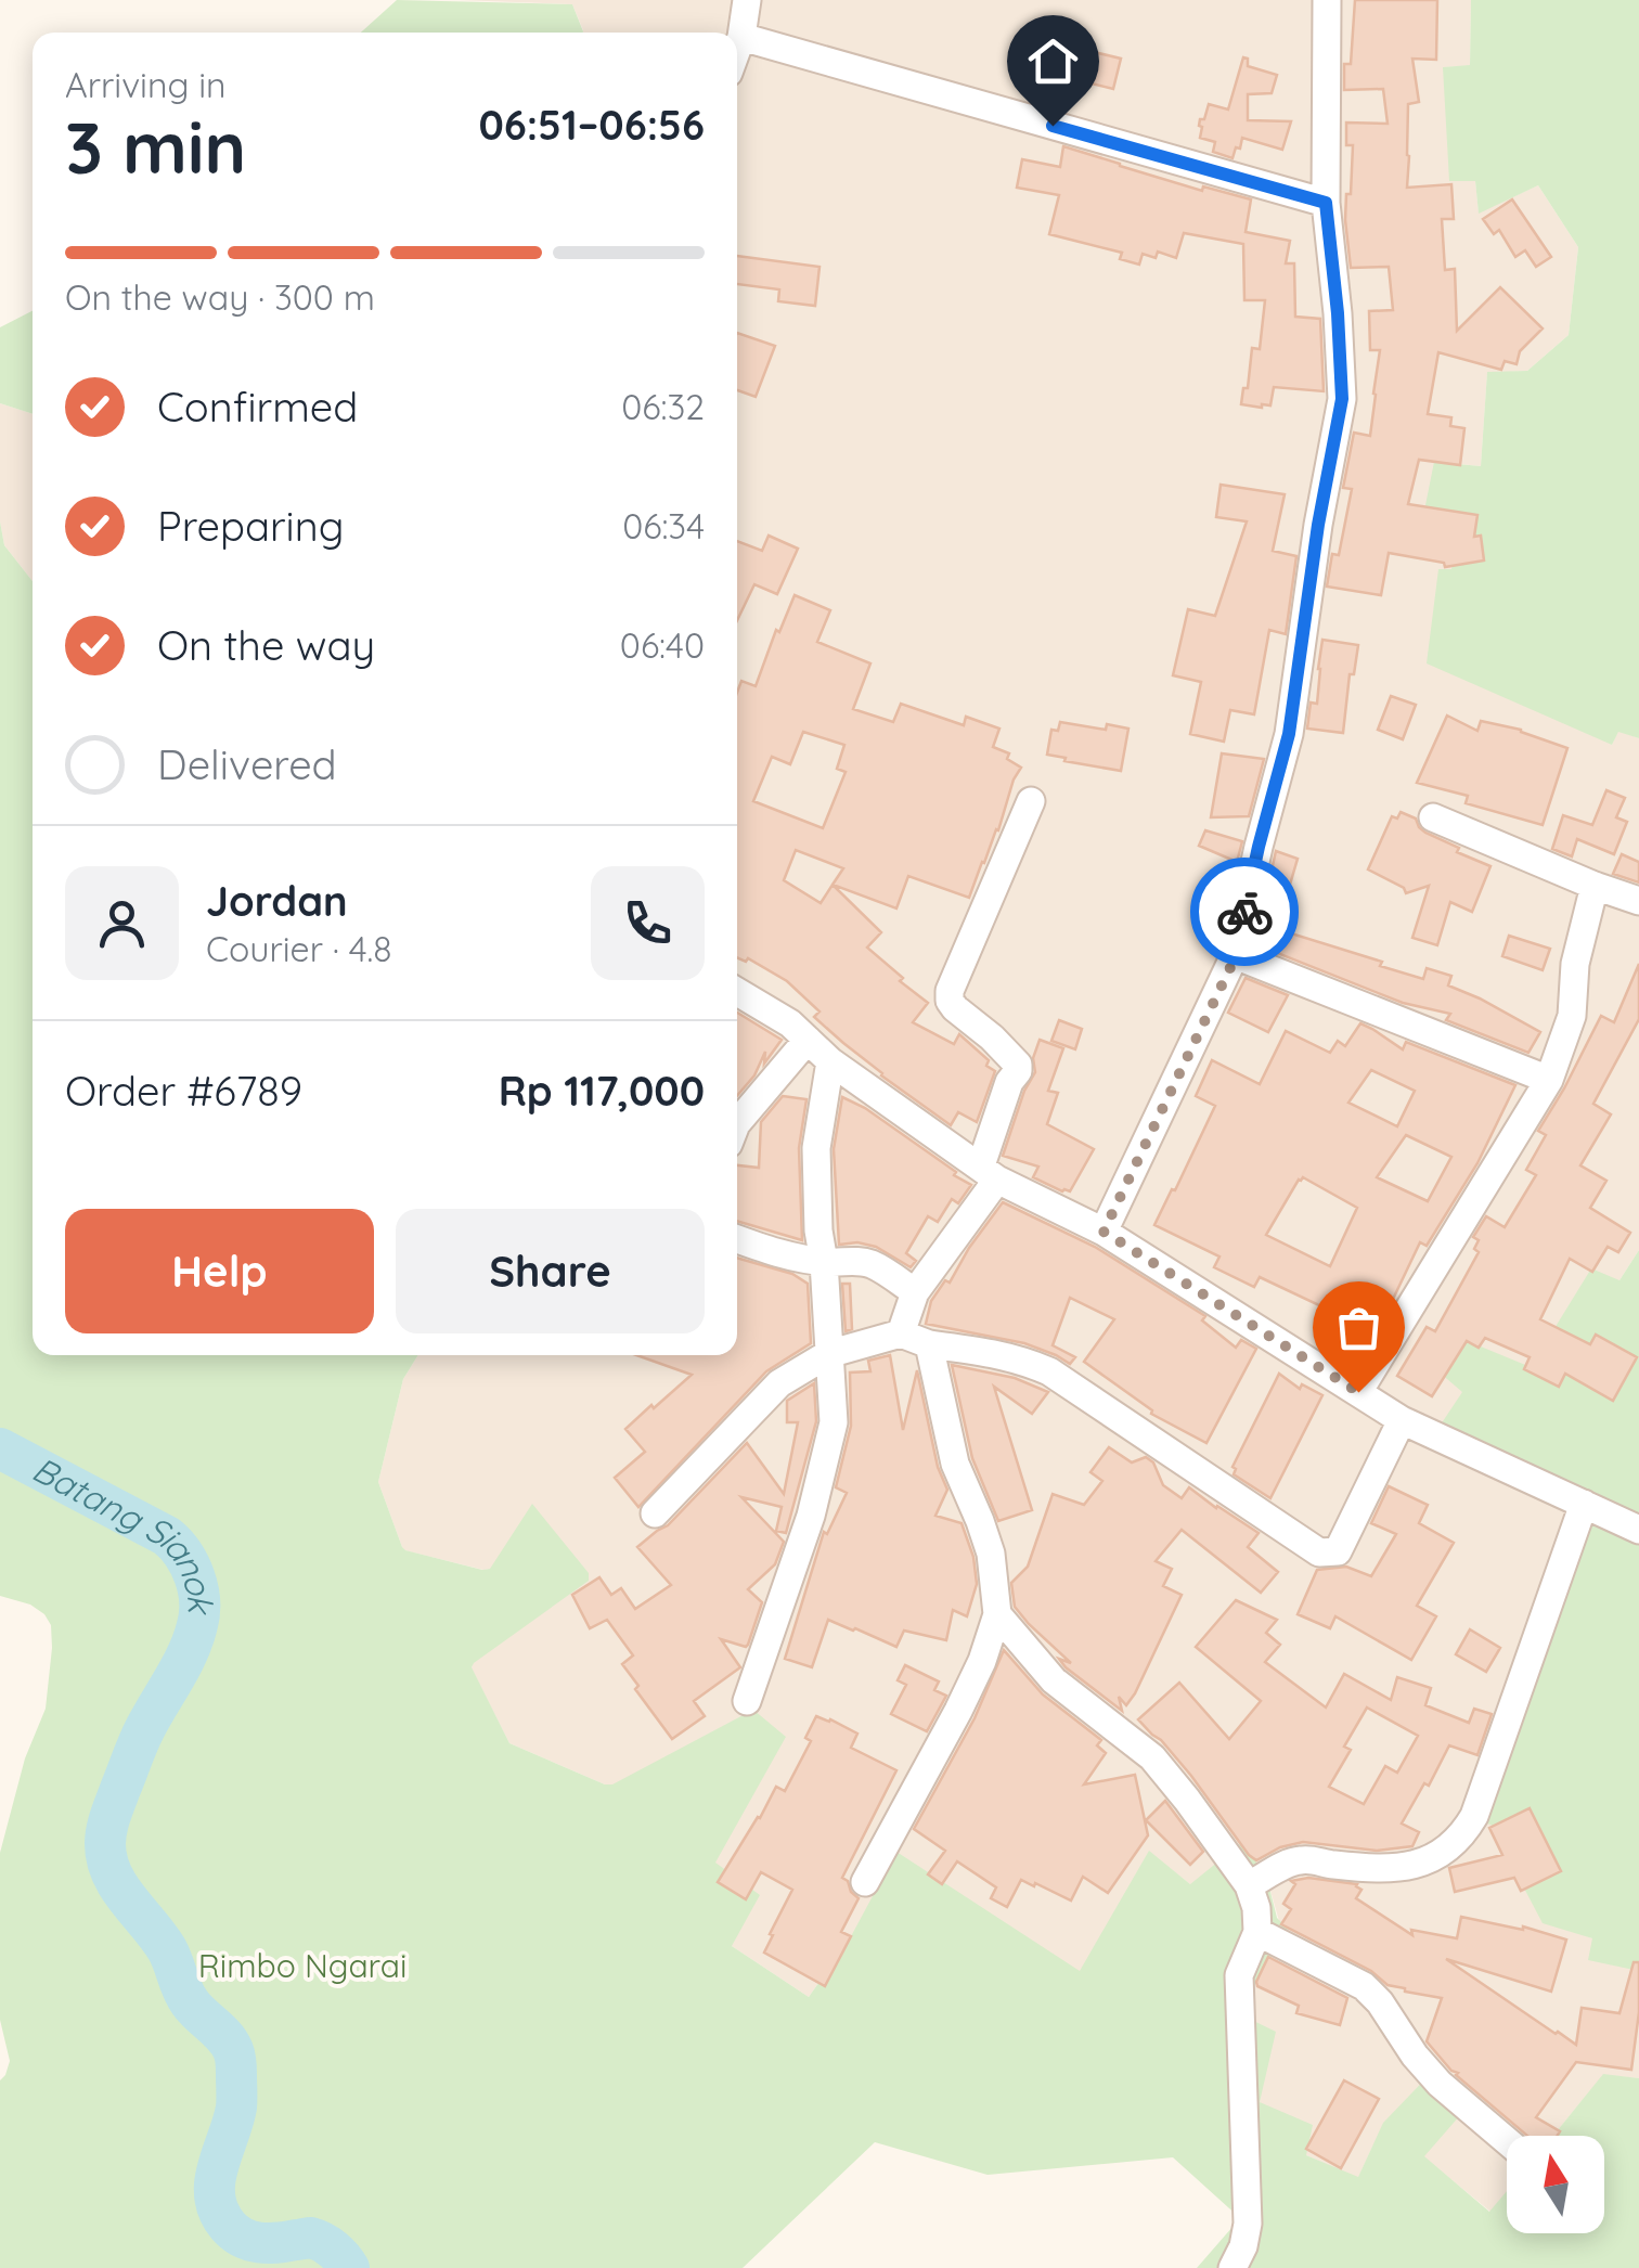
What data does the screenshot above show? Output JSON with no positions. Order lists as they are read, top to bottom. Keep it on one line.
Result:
{"water":["Batang Sianok"],"parks":["Rimbo Ngarai"],"north":"top","page":{"heading":["3 min","Arriving in","06:51–06:56"],"panel":["Jordan","Courier · 4.8","Order #6789","Rp 117,000"],"bar":"On the way · 300 m","list":[["Confirmed","06:32"],["Preparing","06:34"],["On the way","06:40"],"Delivered"],"buttons":["Help","Share"]}}
